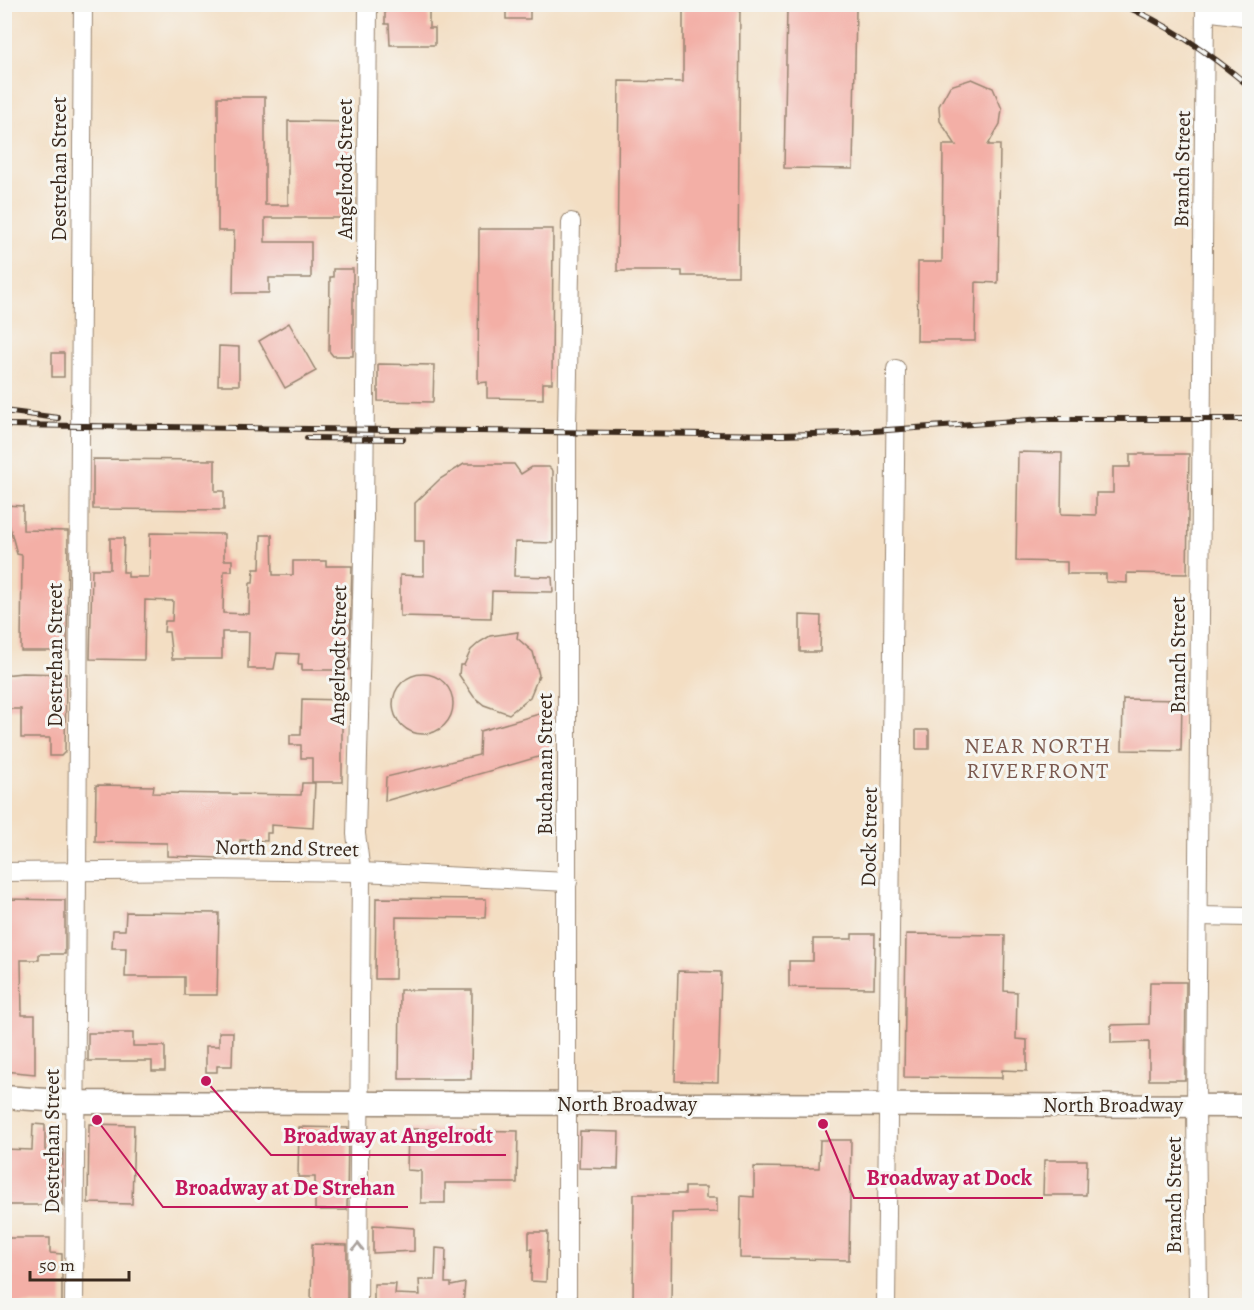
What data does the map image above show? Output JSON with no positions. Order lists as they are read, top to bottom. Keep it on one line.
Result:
{"streets":{"main road":["North Broadway"],"street":["Destrehan Street","Angelrodt Street","Branch Street","Buchanan Street","Dock Street","North 2nd Street"]},"crossings":[["Destrehan Street","North 2nd Street"],["Destrehan Street","North Broadway"],["Angelrodt Street","North 2nd Street"],["Angelrodt Street","North Broadway"],["Branch Street","North Broadway"],["Buchanan Street","North 2nd Street"],["Buchanan Street","North Broadway"],["Dock Street","North Broadway"]],"districts":["NEAR NORTH RIVERFRONT"],"places":["Broadway at Angelrodt","Broadway at De Strehan","Broadway at Dock"],"scale_bar":"50 m"}
